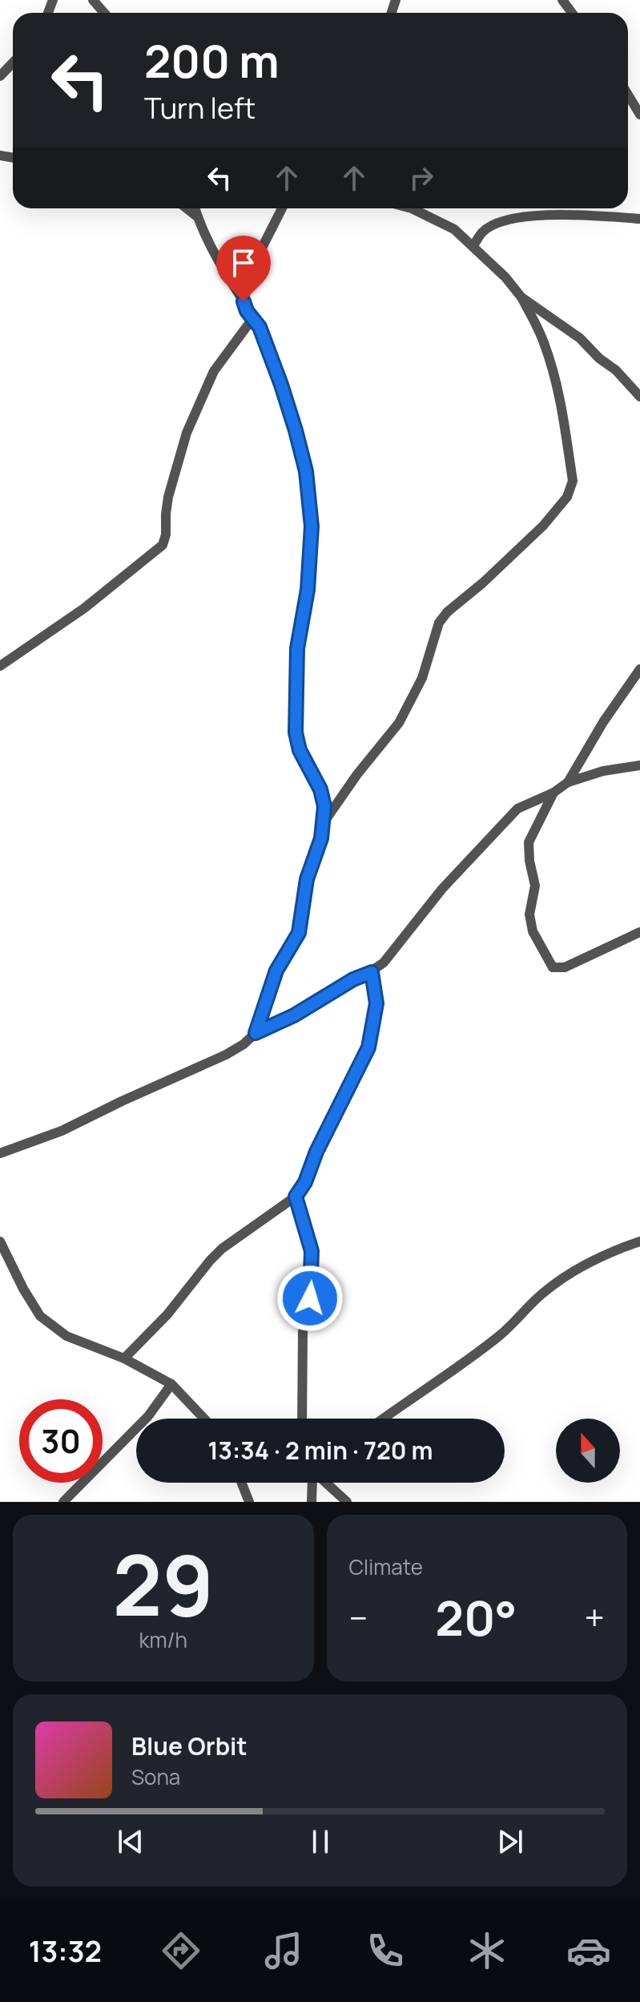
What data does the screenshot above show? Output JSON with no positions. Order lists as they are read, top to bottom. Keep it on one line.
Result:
{"north":"top","page":{"turn":["200 m","Turn left"],"limit":"30","trip":"13:34 · 2 min · 720 m","tile":[["29","km/h"],"Climate"],"heat":["−","20°","+"],"song":["Blue Orbit","Sona"],"tabs":"13:32"}}
